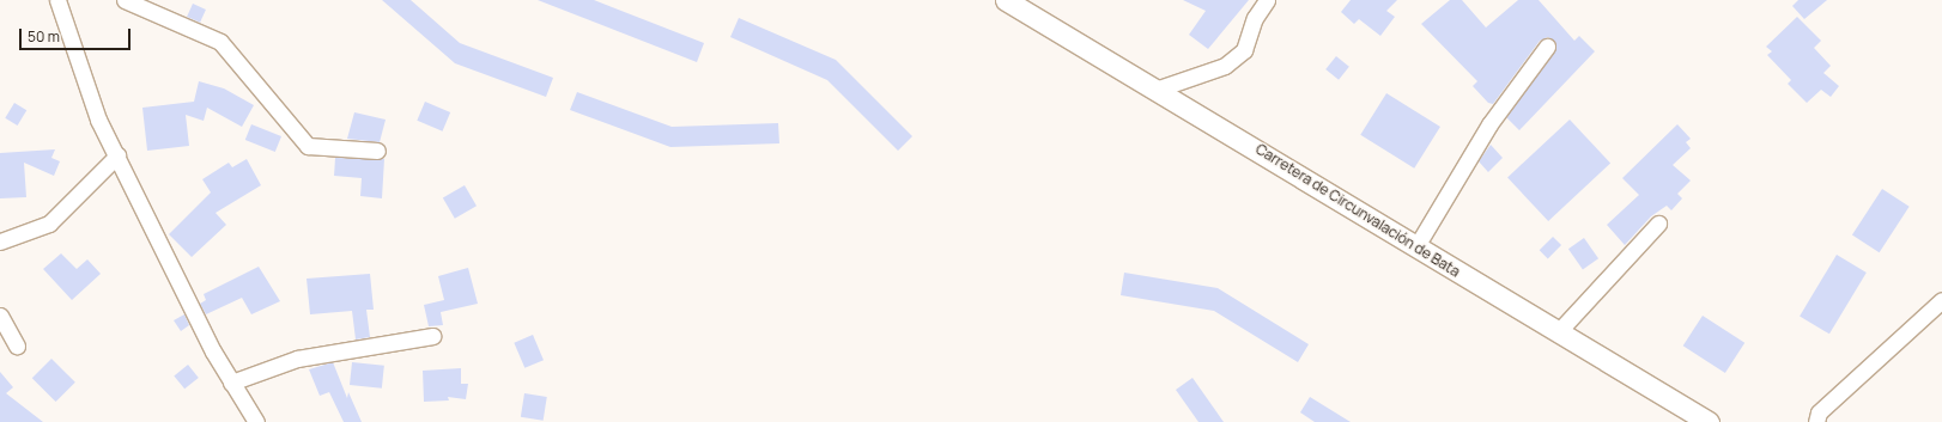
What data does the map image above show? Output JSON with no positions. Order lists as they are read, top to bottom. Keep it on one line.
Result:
{"streets":{"main road":["Carretera de Circunvalación de Bata"]},"scale_bar":"50 m"}
